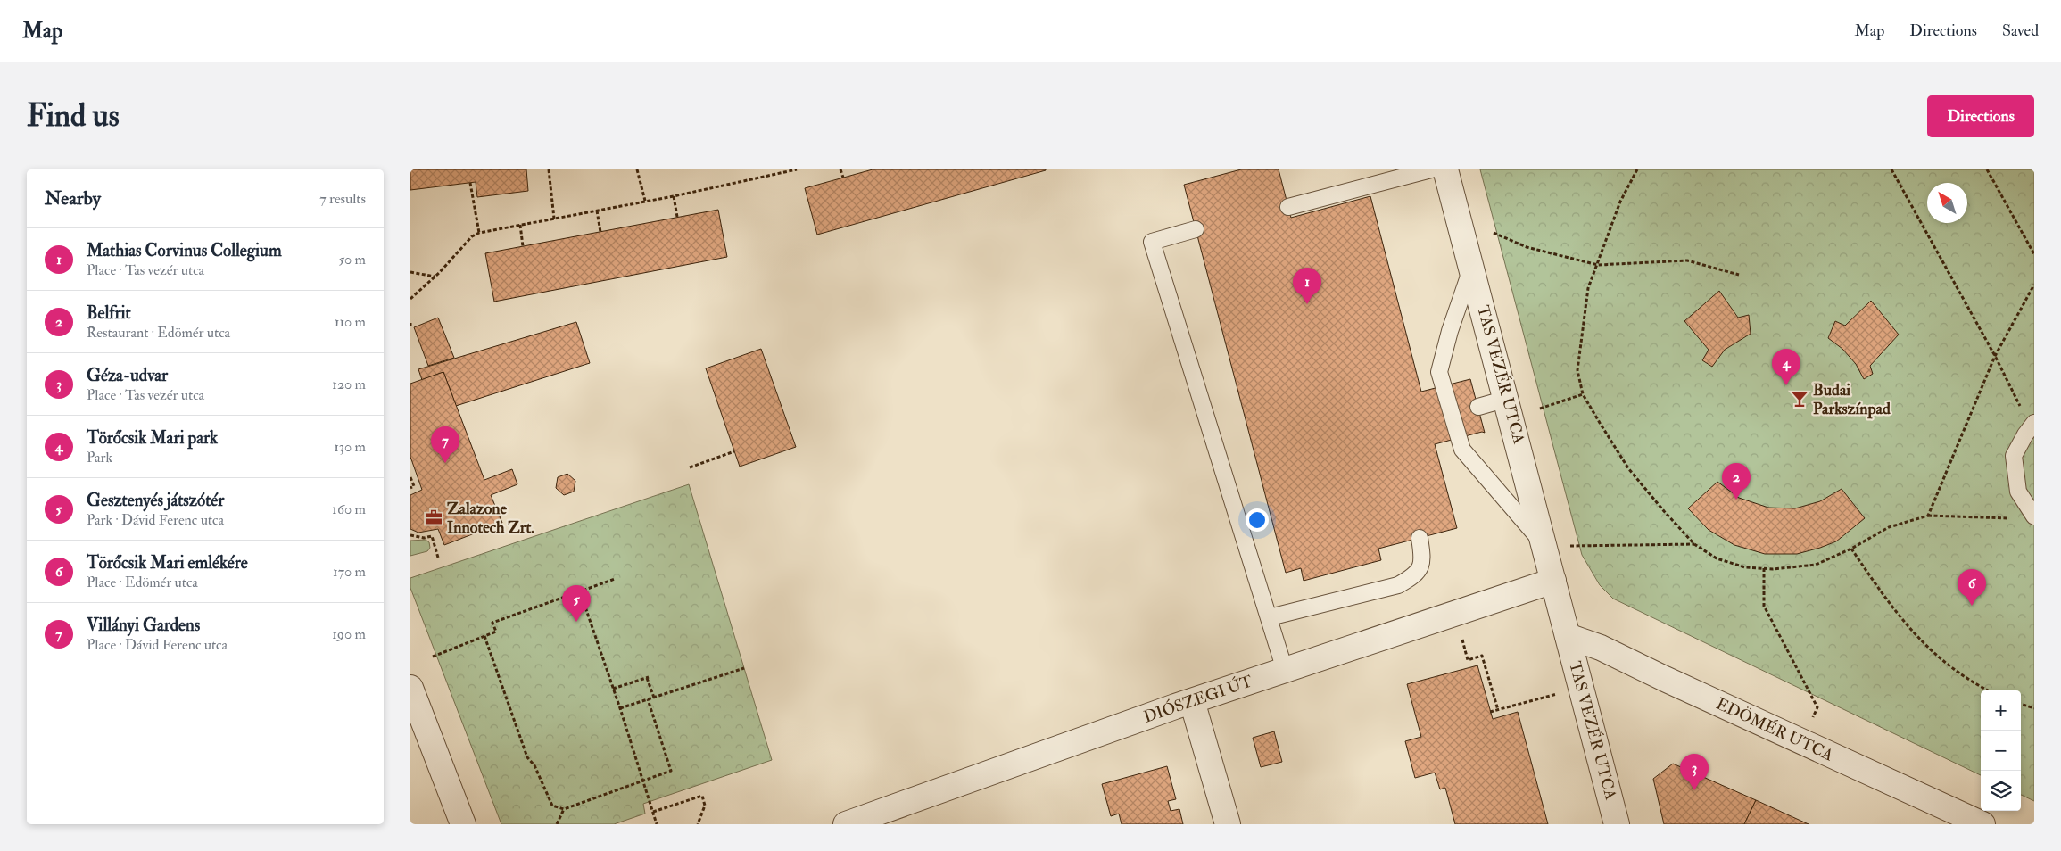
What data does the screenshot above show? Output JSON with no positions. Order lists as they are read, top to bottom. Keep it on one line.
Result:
{"streets":{"street":["TAS VEZÉR UTCA","DIÓSZEGI ÚT","EDÖMÉR UTCA"]},"crossings":[["TAS VEZÉR UTCA","DIÓSZEGI ÚT"],["TAS VEZÉR UTCA","EDÖMÉR UTCA"]],"places":{"bar":["Budai Parkszínpad"],"office":["Zalazone Innotech Zrt."]},"north":"top left","page":{"header":"Map","nav":["Map","Directions","Saved"],"buttons":"Directions","title":"Find us","heading":["Nearby","7 results"],"list":[{"mark":"1","name":"Mathias Corvinus Collegium","note":"Place · Tas vezér utca","value":"50 m"},{"mark":"2","name":"Belfrit","note":"Restaurant · Edömér utca","value":"110 m"},{"mark":"3","name":"Géza-udvar","note":"Place · Tas vezér utca","value":"120 m"},{"mark":"4","name":"Törőcsik Mari park","note":"Park","value":"130 m"},{"mark":"5","name":"Gesztenyés játszótér","note":"Park · Dávid Ferenc utca","value":"160 m"},{"mark":"6","name":"Törőcsik Mari emlékére","note":"Place · Edömér utca","value":"170 m"},{"mark":"7","name":"Villányi Gardens","note":"Place · Dávid Ferenc utca","value":"190 m"}],"pins":["1","4","7","2","6","5","3"],"map_buttons":["+","−"]}}
